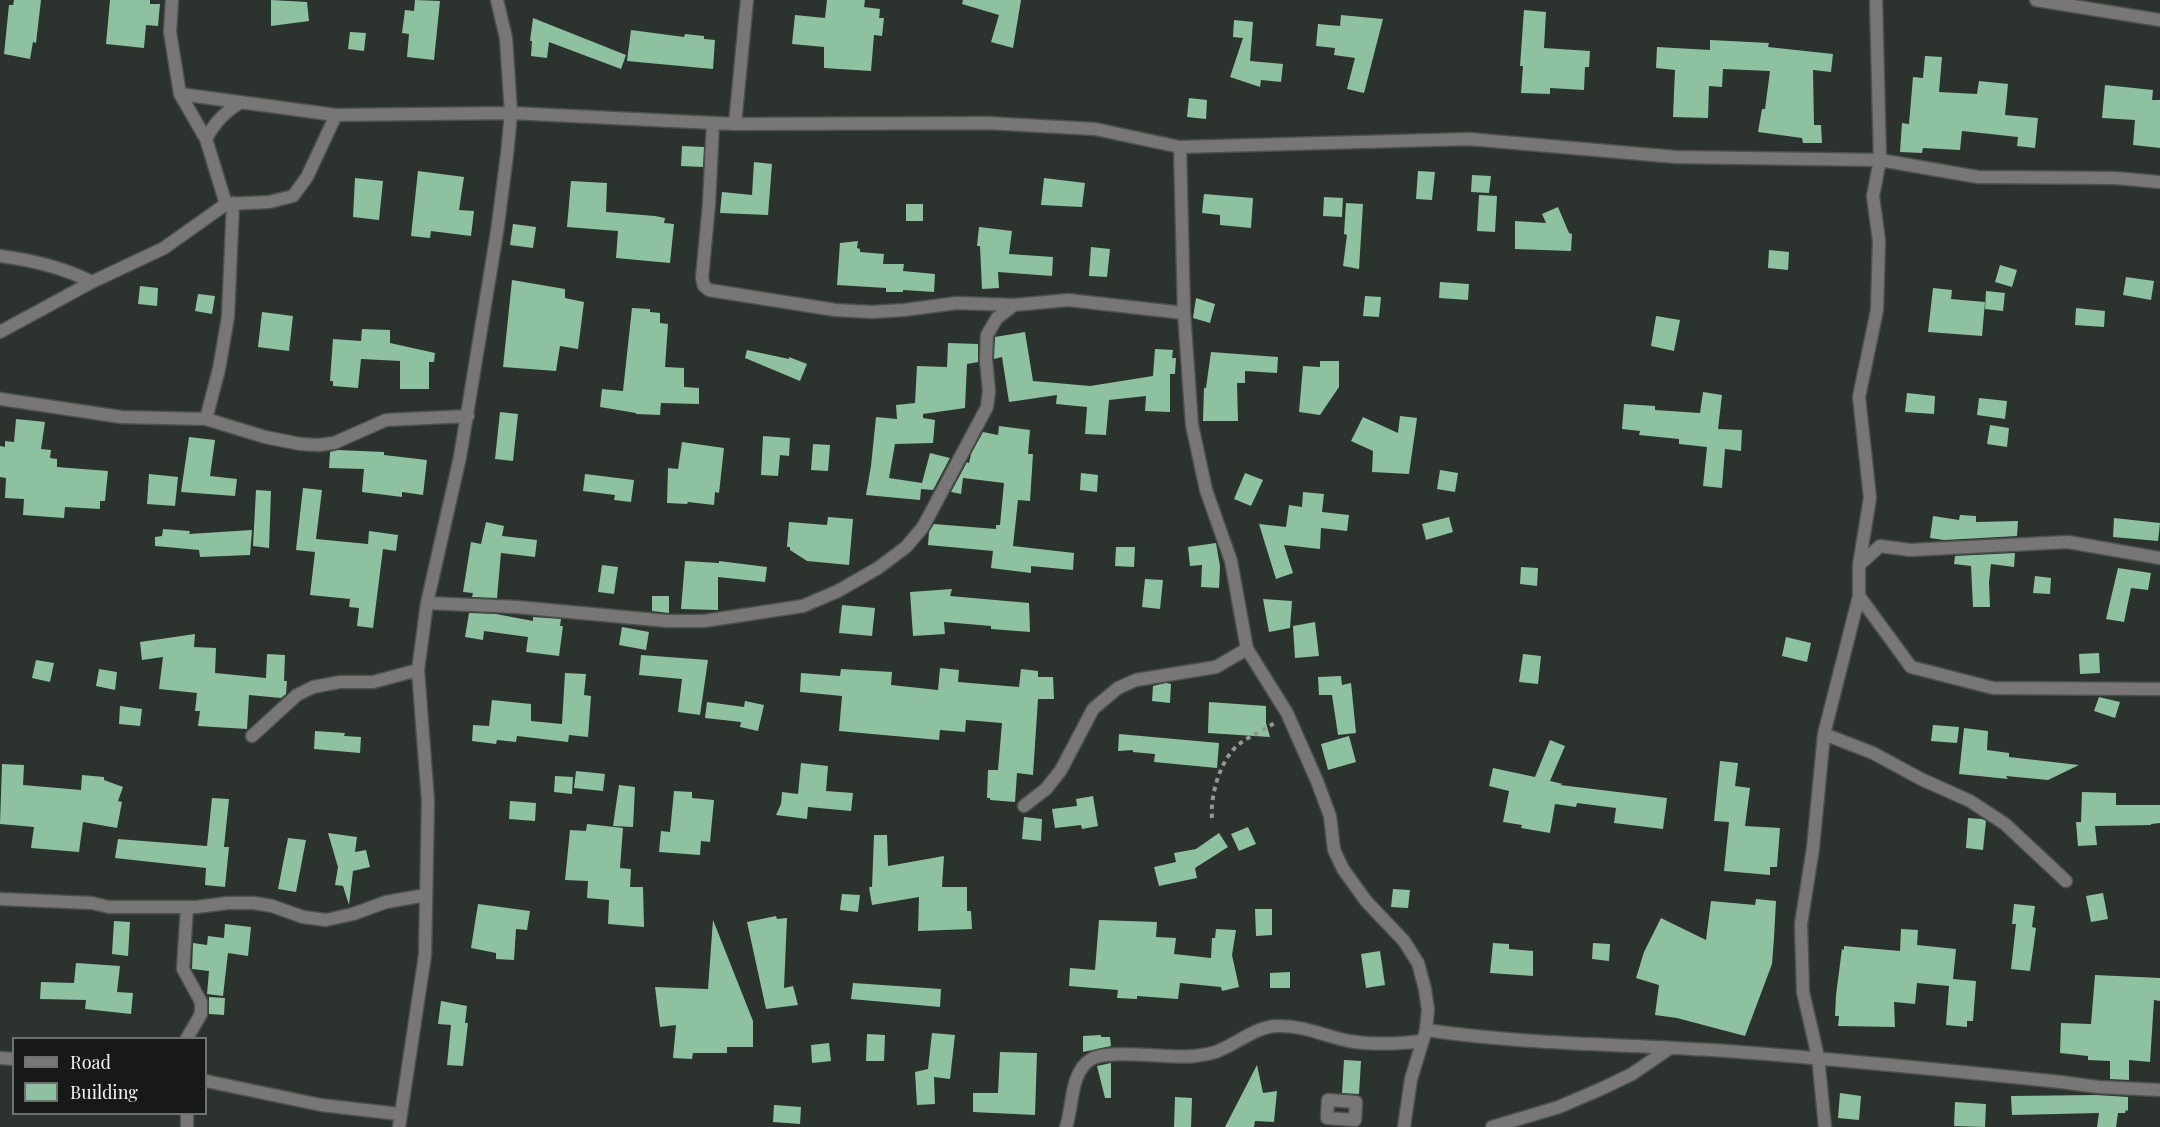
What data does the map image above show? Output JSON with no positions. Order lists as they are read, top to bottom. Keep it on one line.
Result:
{"legend":["Road","Building"]}
